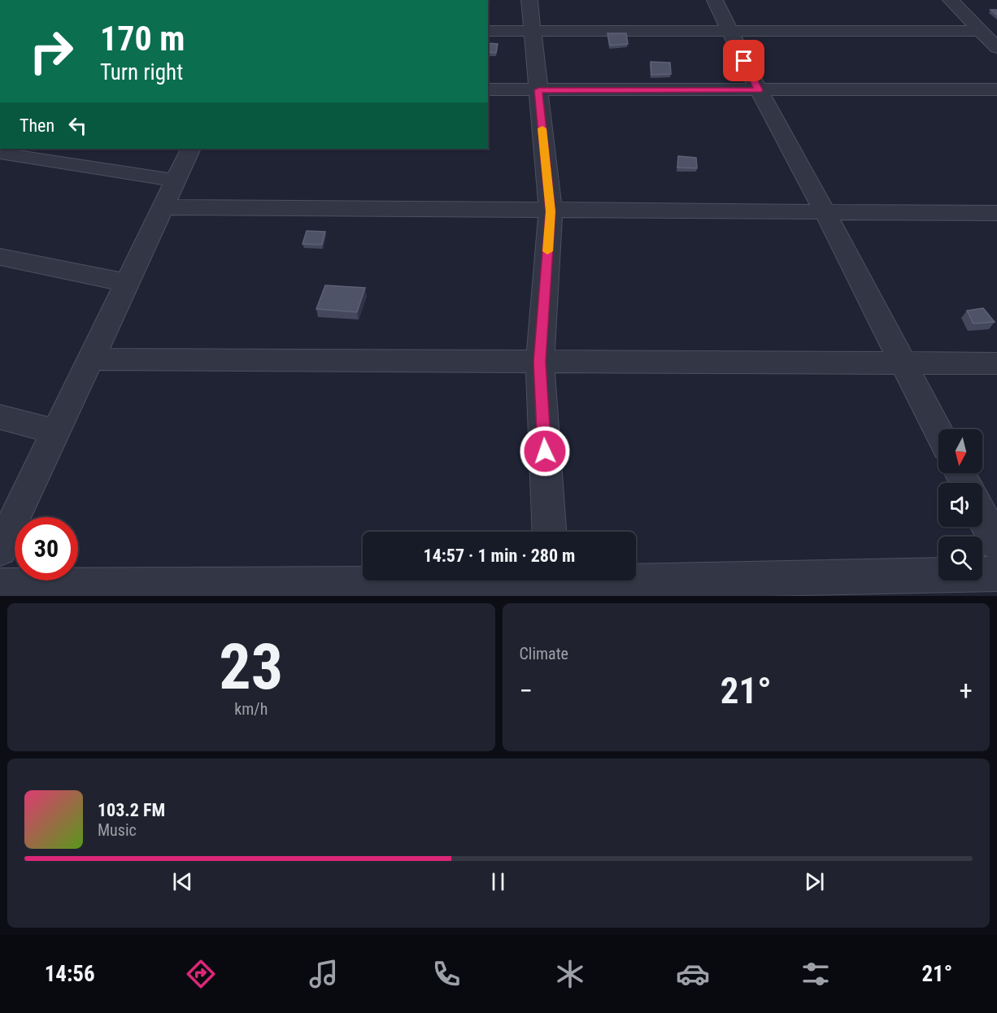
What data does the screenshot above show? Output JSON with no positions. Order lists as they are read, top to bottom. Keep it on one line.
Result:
{"north":"bottom","page":{"turn":["170 m","Turn right"],"then":"Then","limit":"30","trip":"14:57 · 1 min · 280 m","tile":[["23","km/h"],"Climate"],"heat":["−","21°","+"],"song":["103.2 FM","Music"],"tabs":["14:56","21°"]}}
